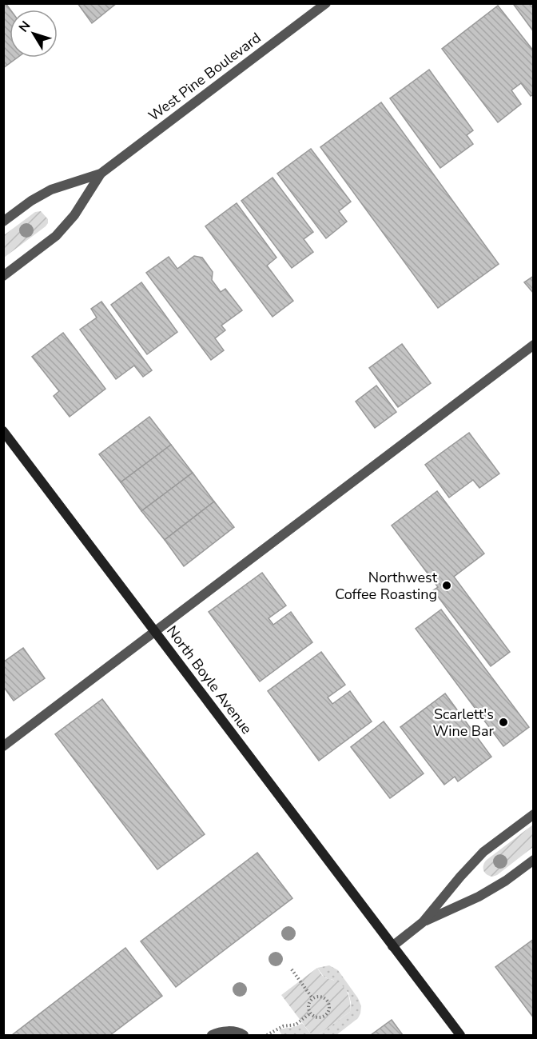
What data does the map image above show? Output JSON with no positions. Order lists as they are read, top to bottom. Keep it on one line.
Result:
{"streets":{"street":["West Pine Boulevard","North Boyle Avenue"]},"places":["Northwest Coffee Roasting","Scarlett's Wine Bar"],"north":"top left"}
